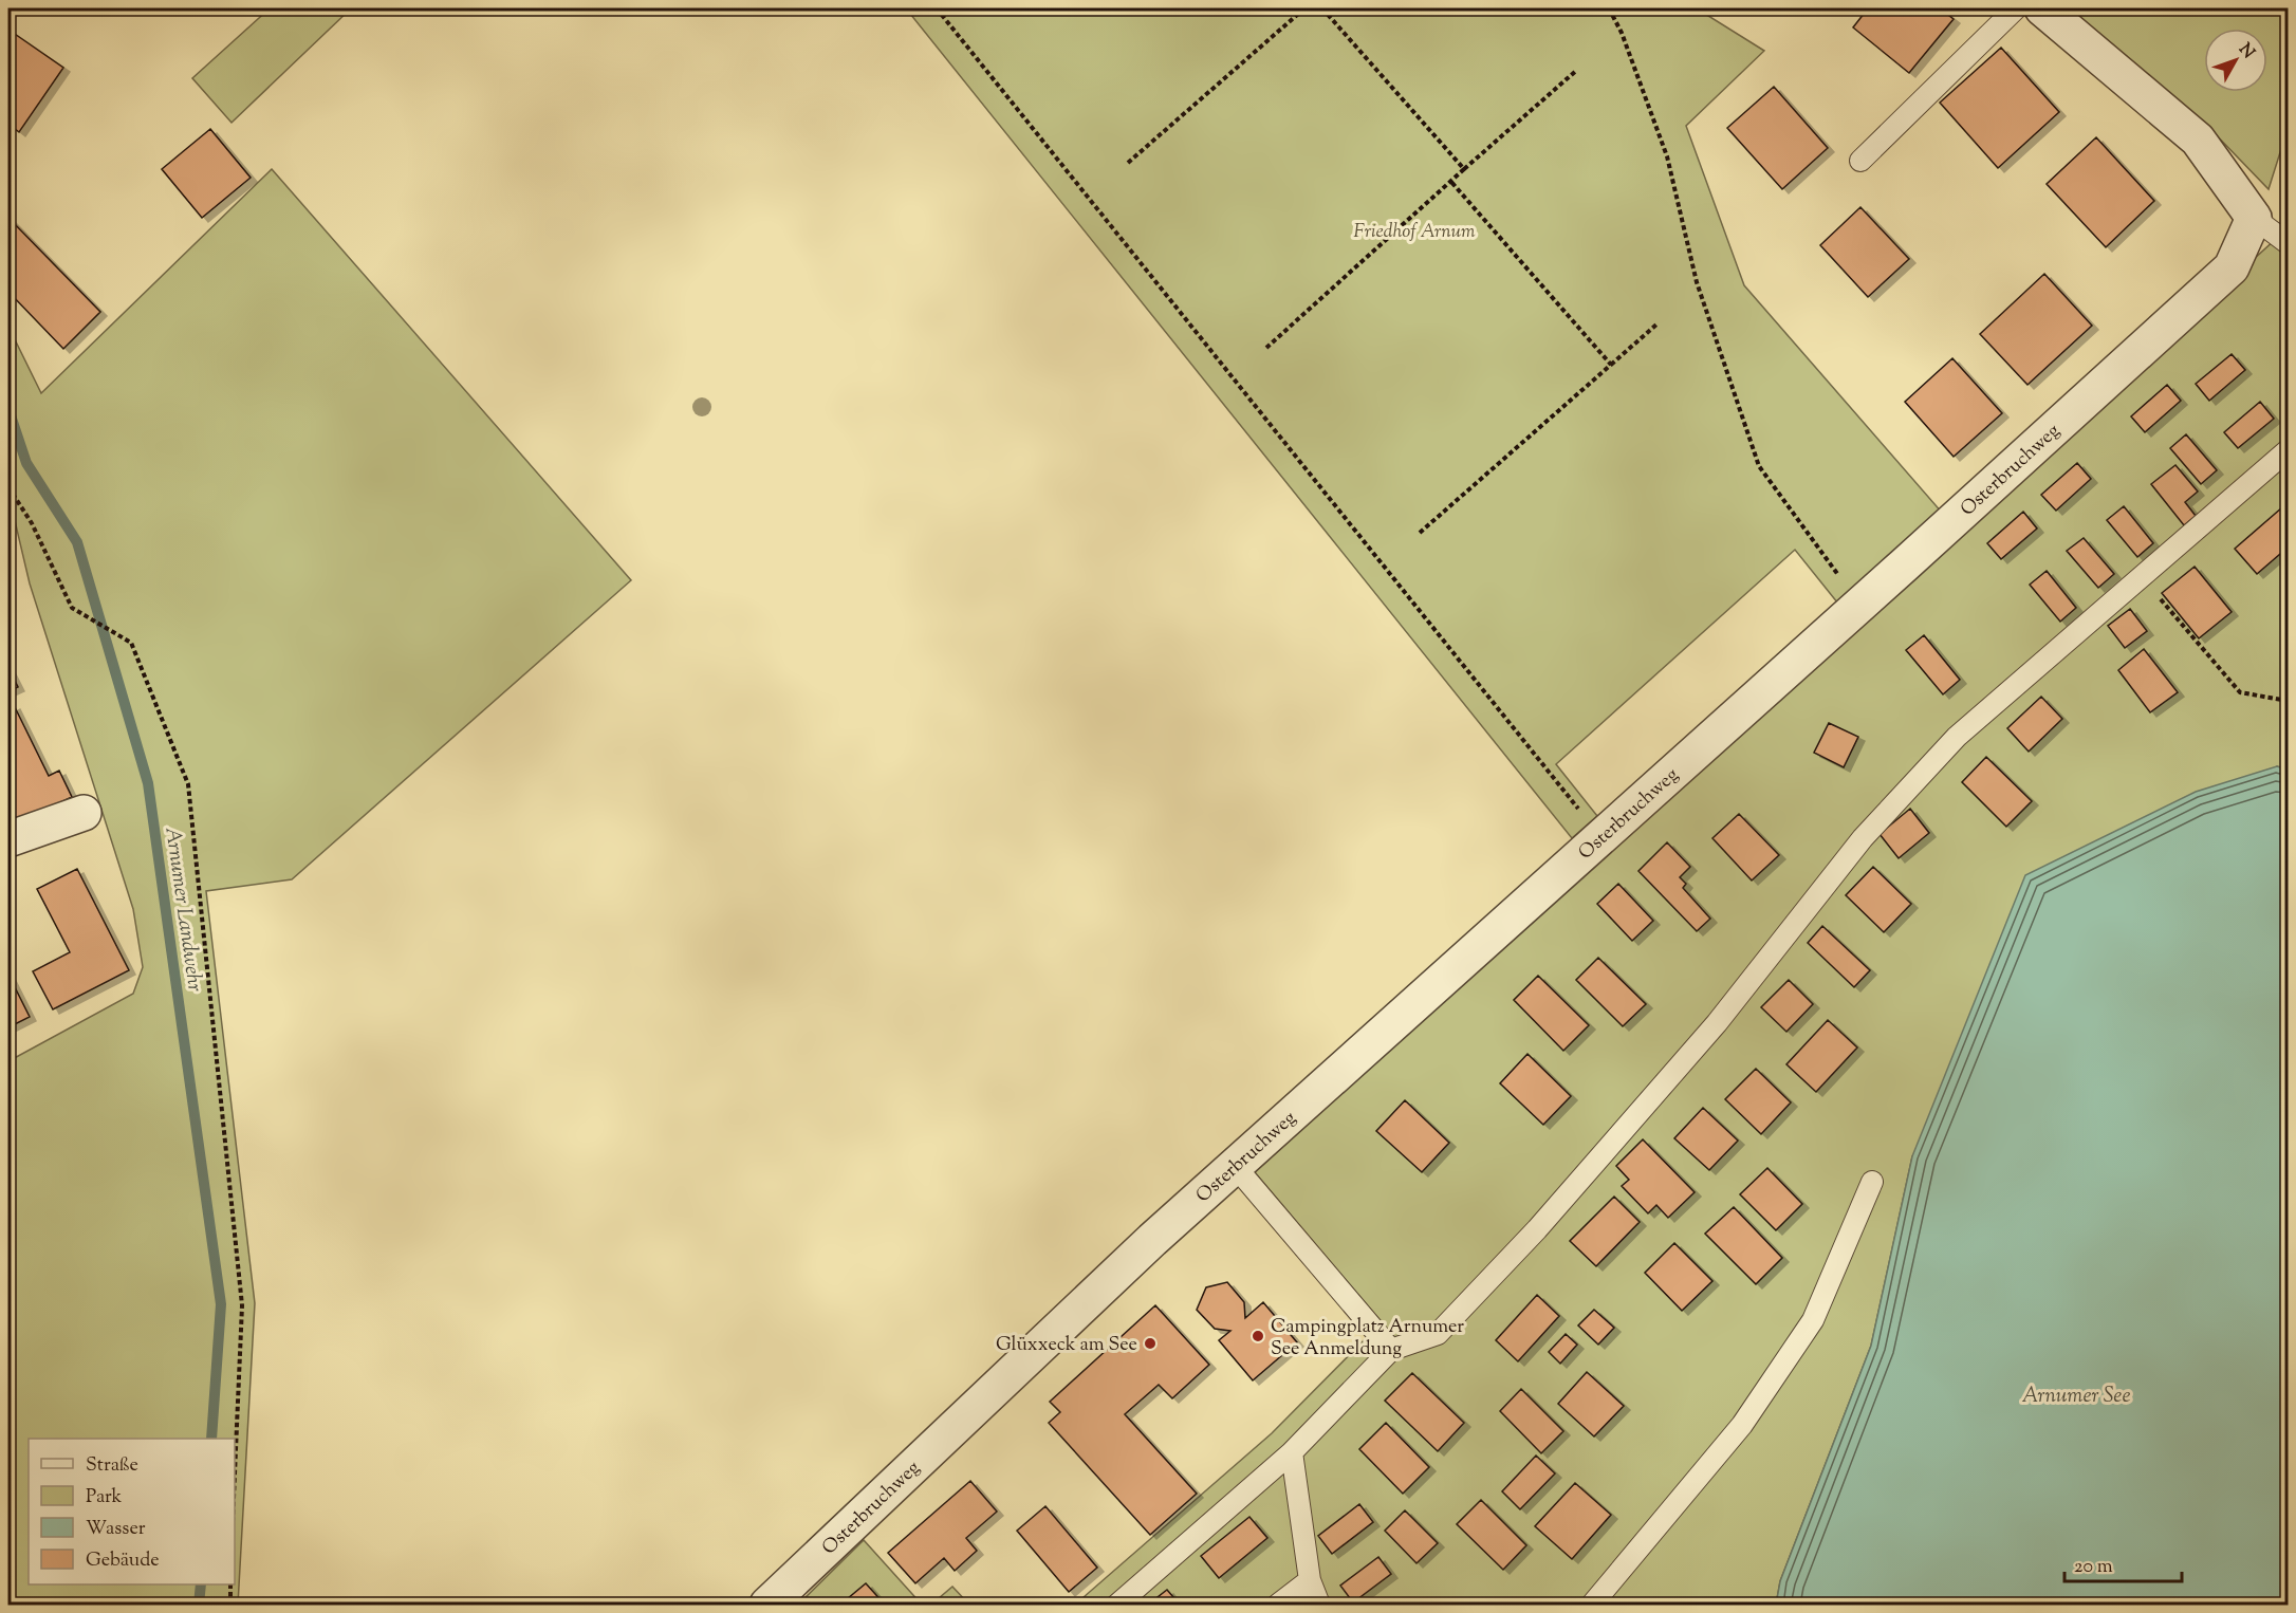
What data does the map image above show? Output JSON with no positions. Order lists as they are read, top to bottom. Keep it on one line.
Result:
{"streets":{"street":["Osterbruchweg"]},"water":["Arnumer Landwehr","Arnumer See"],"parks":["Friedhof Arnum"],"places":["Campingplatz Arnumer See Anmeldung","Glüxxeck am See"],"legend":["Straße","Park","Wasser","Gebäude"],"scale_bar":"20 m","north":"top right"}
